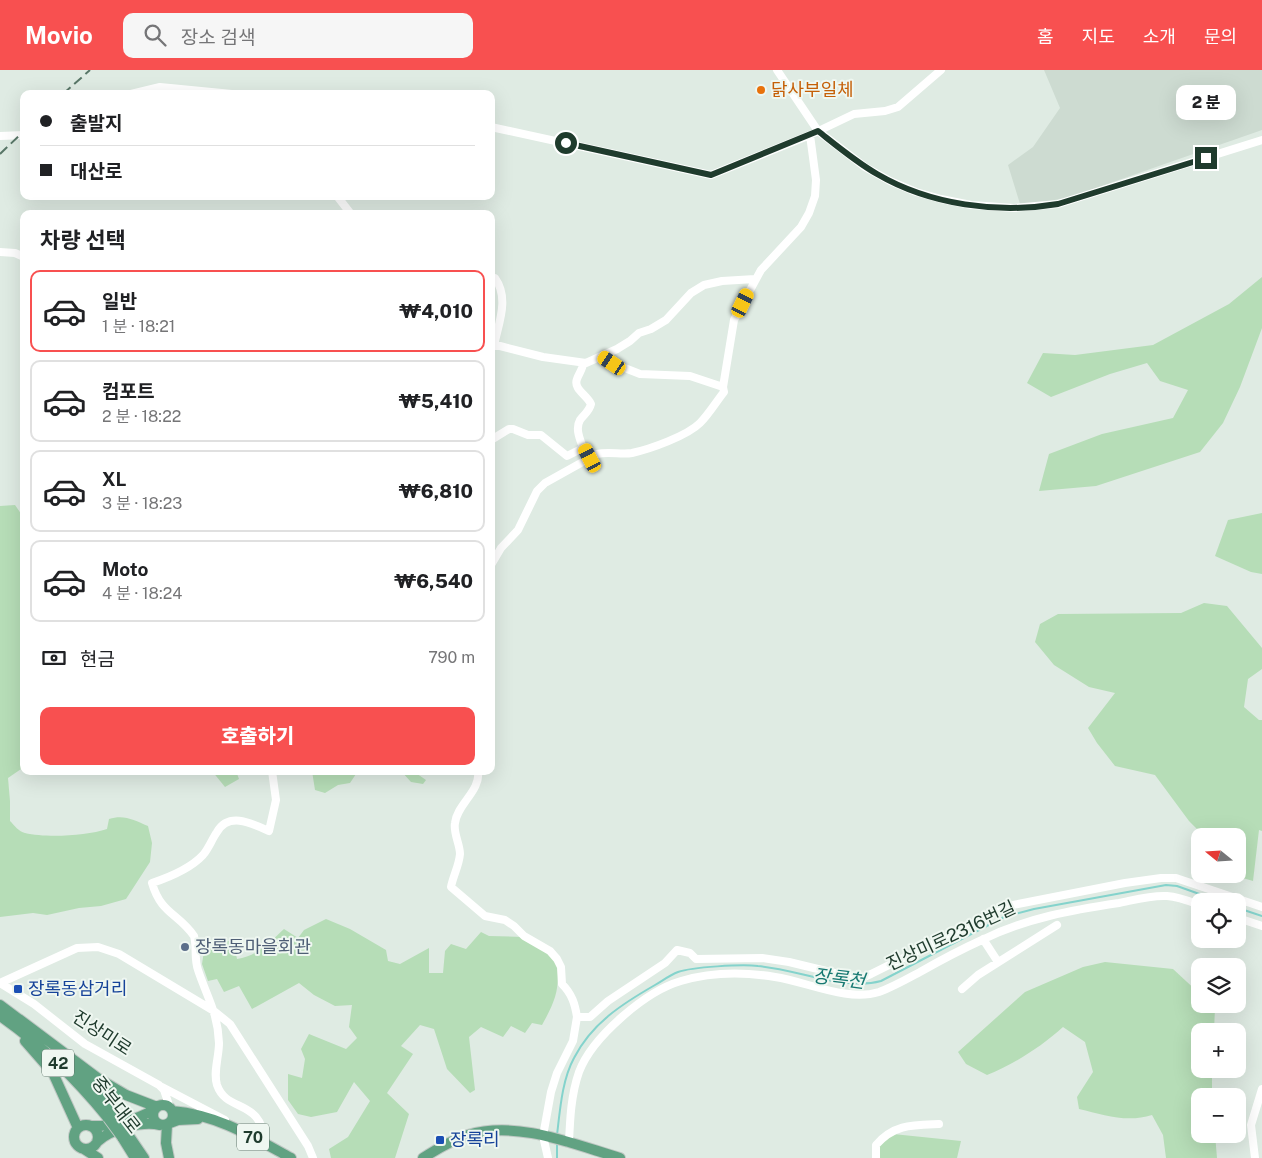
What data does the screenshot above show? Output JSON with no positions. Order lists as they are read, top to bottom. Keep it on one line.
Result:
{"streets":{"main road":["42","중부대로","70"],"street":["진상미로2316번길","진상미로"]},"crossings":[["진상미로","70"],["42","중부대로"]],"water":["장록천"],"places":{"other":["닭사부일체","장록동마을회관"],"transit":["장록동삼거리","장록리"]},"north":"left","page":{"header":"Movio","search":"장소 검색","nav":["홈","지도","소개","문의"],"bubble":"2 분","banner":["출발지","대산로"],"heading":"차량 선택","list":[{"name":"일반","note":"1 분 · 18:21","value":"₩4,010"},{"name":"컴포트","note":"2 분 · 18:22","value":"₩5,410"},{"name":"XL","note":"3 분 · 18:23","value":"₩6,810"},{"name":"Moto","note":"4 분 · 18:24","value":"₩6,540"}],"pay":["현금","790 m"],"buttons":"호출하기","map_buttons":["+","−"]}}
